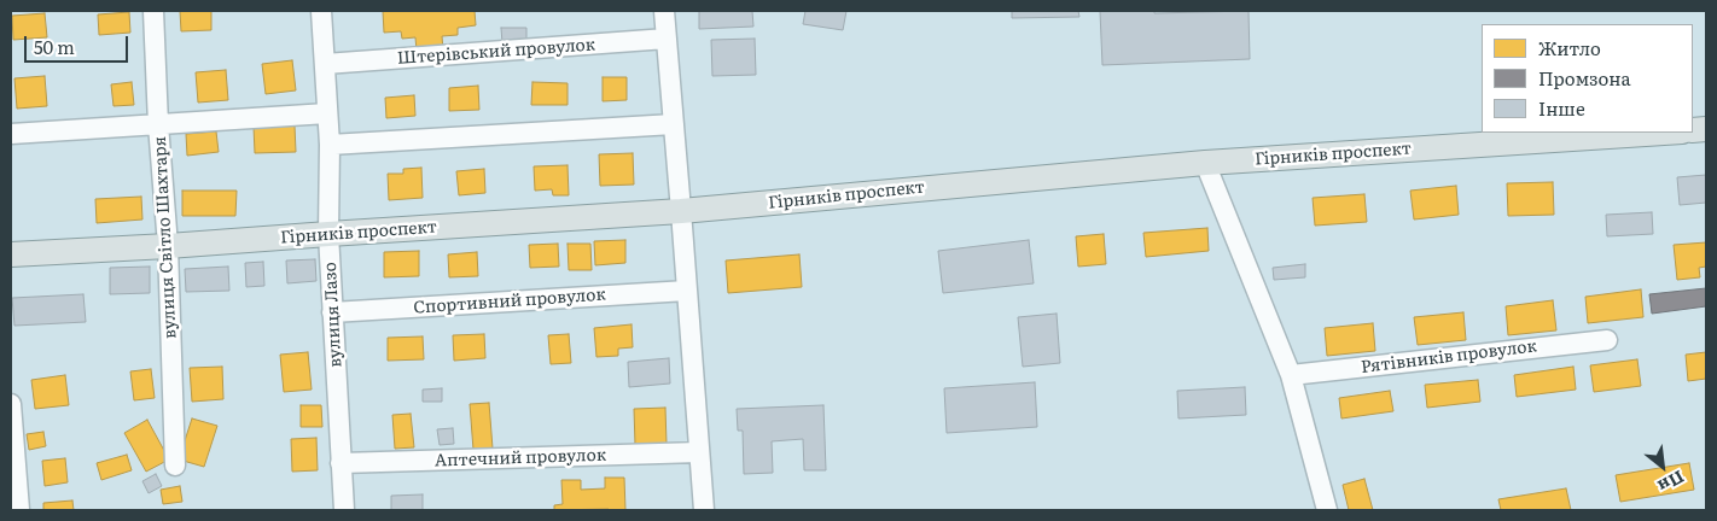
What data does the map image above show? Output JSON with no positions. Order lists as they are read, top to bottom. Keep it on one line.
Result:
{"streets":{"main road":["Гірників проспект"],"street":["Штерівський провулок","вулиця Світло Шахтаря","Спортивний провулок","вулиця Лазо","Рятівників провулок","Аптечний провулок"]},"crossings":[["Штерівський провулок","вулиця Лазо"],["Гірників проспект","вулиця Світло Шахтаря"],["Гірників проспект","вулиця Лазо"],["Спортивний провулок","вулиця Лазо"],["вулиця Лазо","Аптечний провулок"]],"legend":["Житло","Промзона","Інше"],"scale_bar":"50 m","north":"bottom right"}
